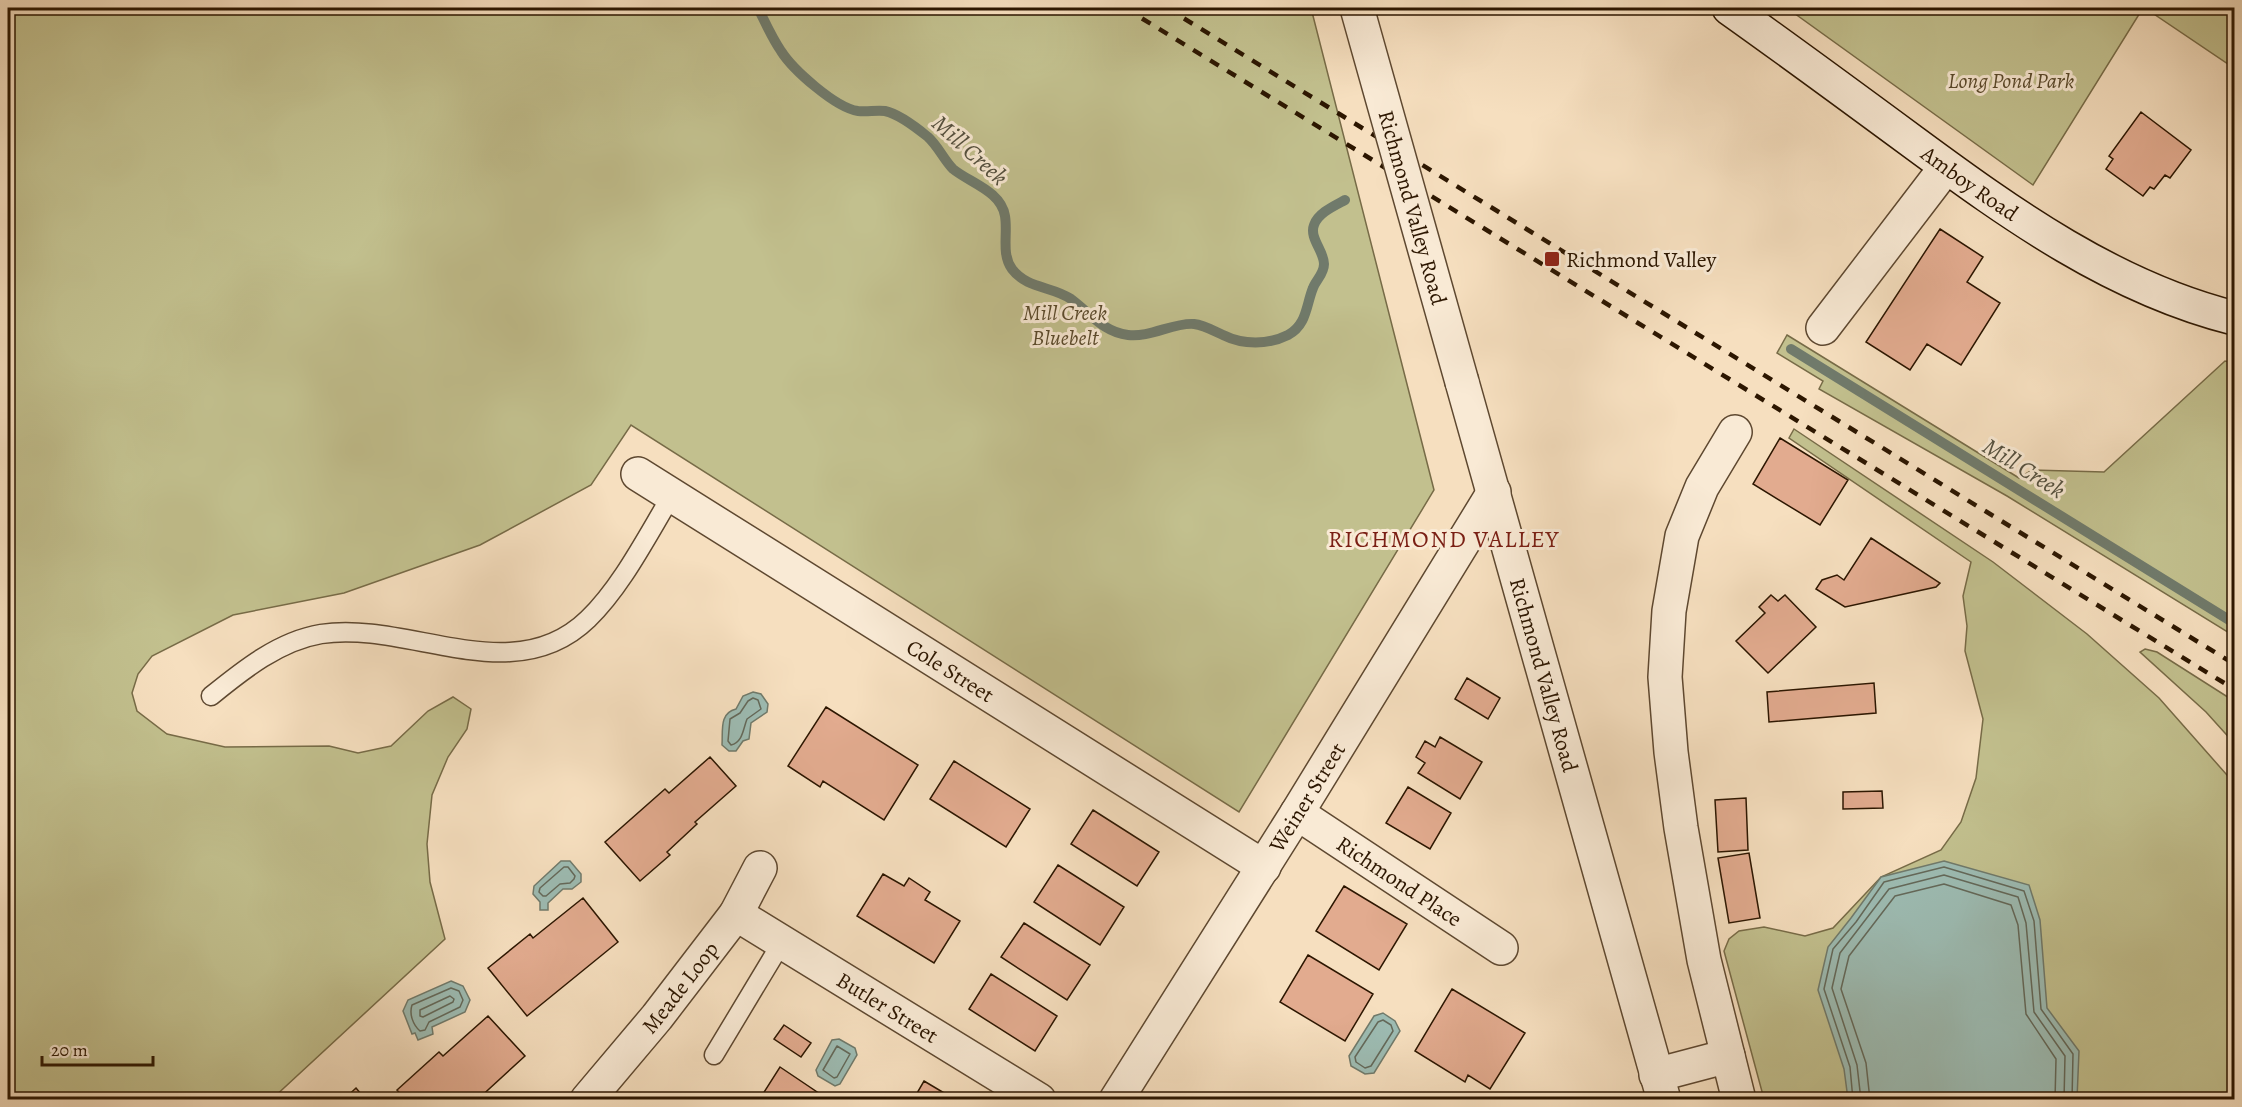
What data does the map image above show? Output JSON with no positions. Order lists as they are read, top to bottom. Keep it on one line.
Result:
{"streets":{"street":["Amboy Road","Richmond Valley Road","Cole Street","Weiner Street","Richmond Place","Meade Loop","Butler Street"]},"crossings":[["Richmond Valley Road","Weiner Street"],["Cole Street","Weiner Street"],["Weiner Street","Richmond Place"],["Meade Loop","Butler Street"]],"districts":["RICHMOND VALLEY"],"water":["Mill Creek"],"parks":["Long Pond Park","Mill Creek Bluebelt"],"places":{"transit":["Richmond Valley"]},"scale_bar":"20 m"}
